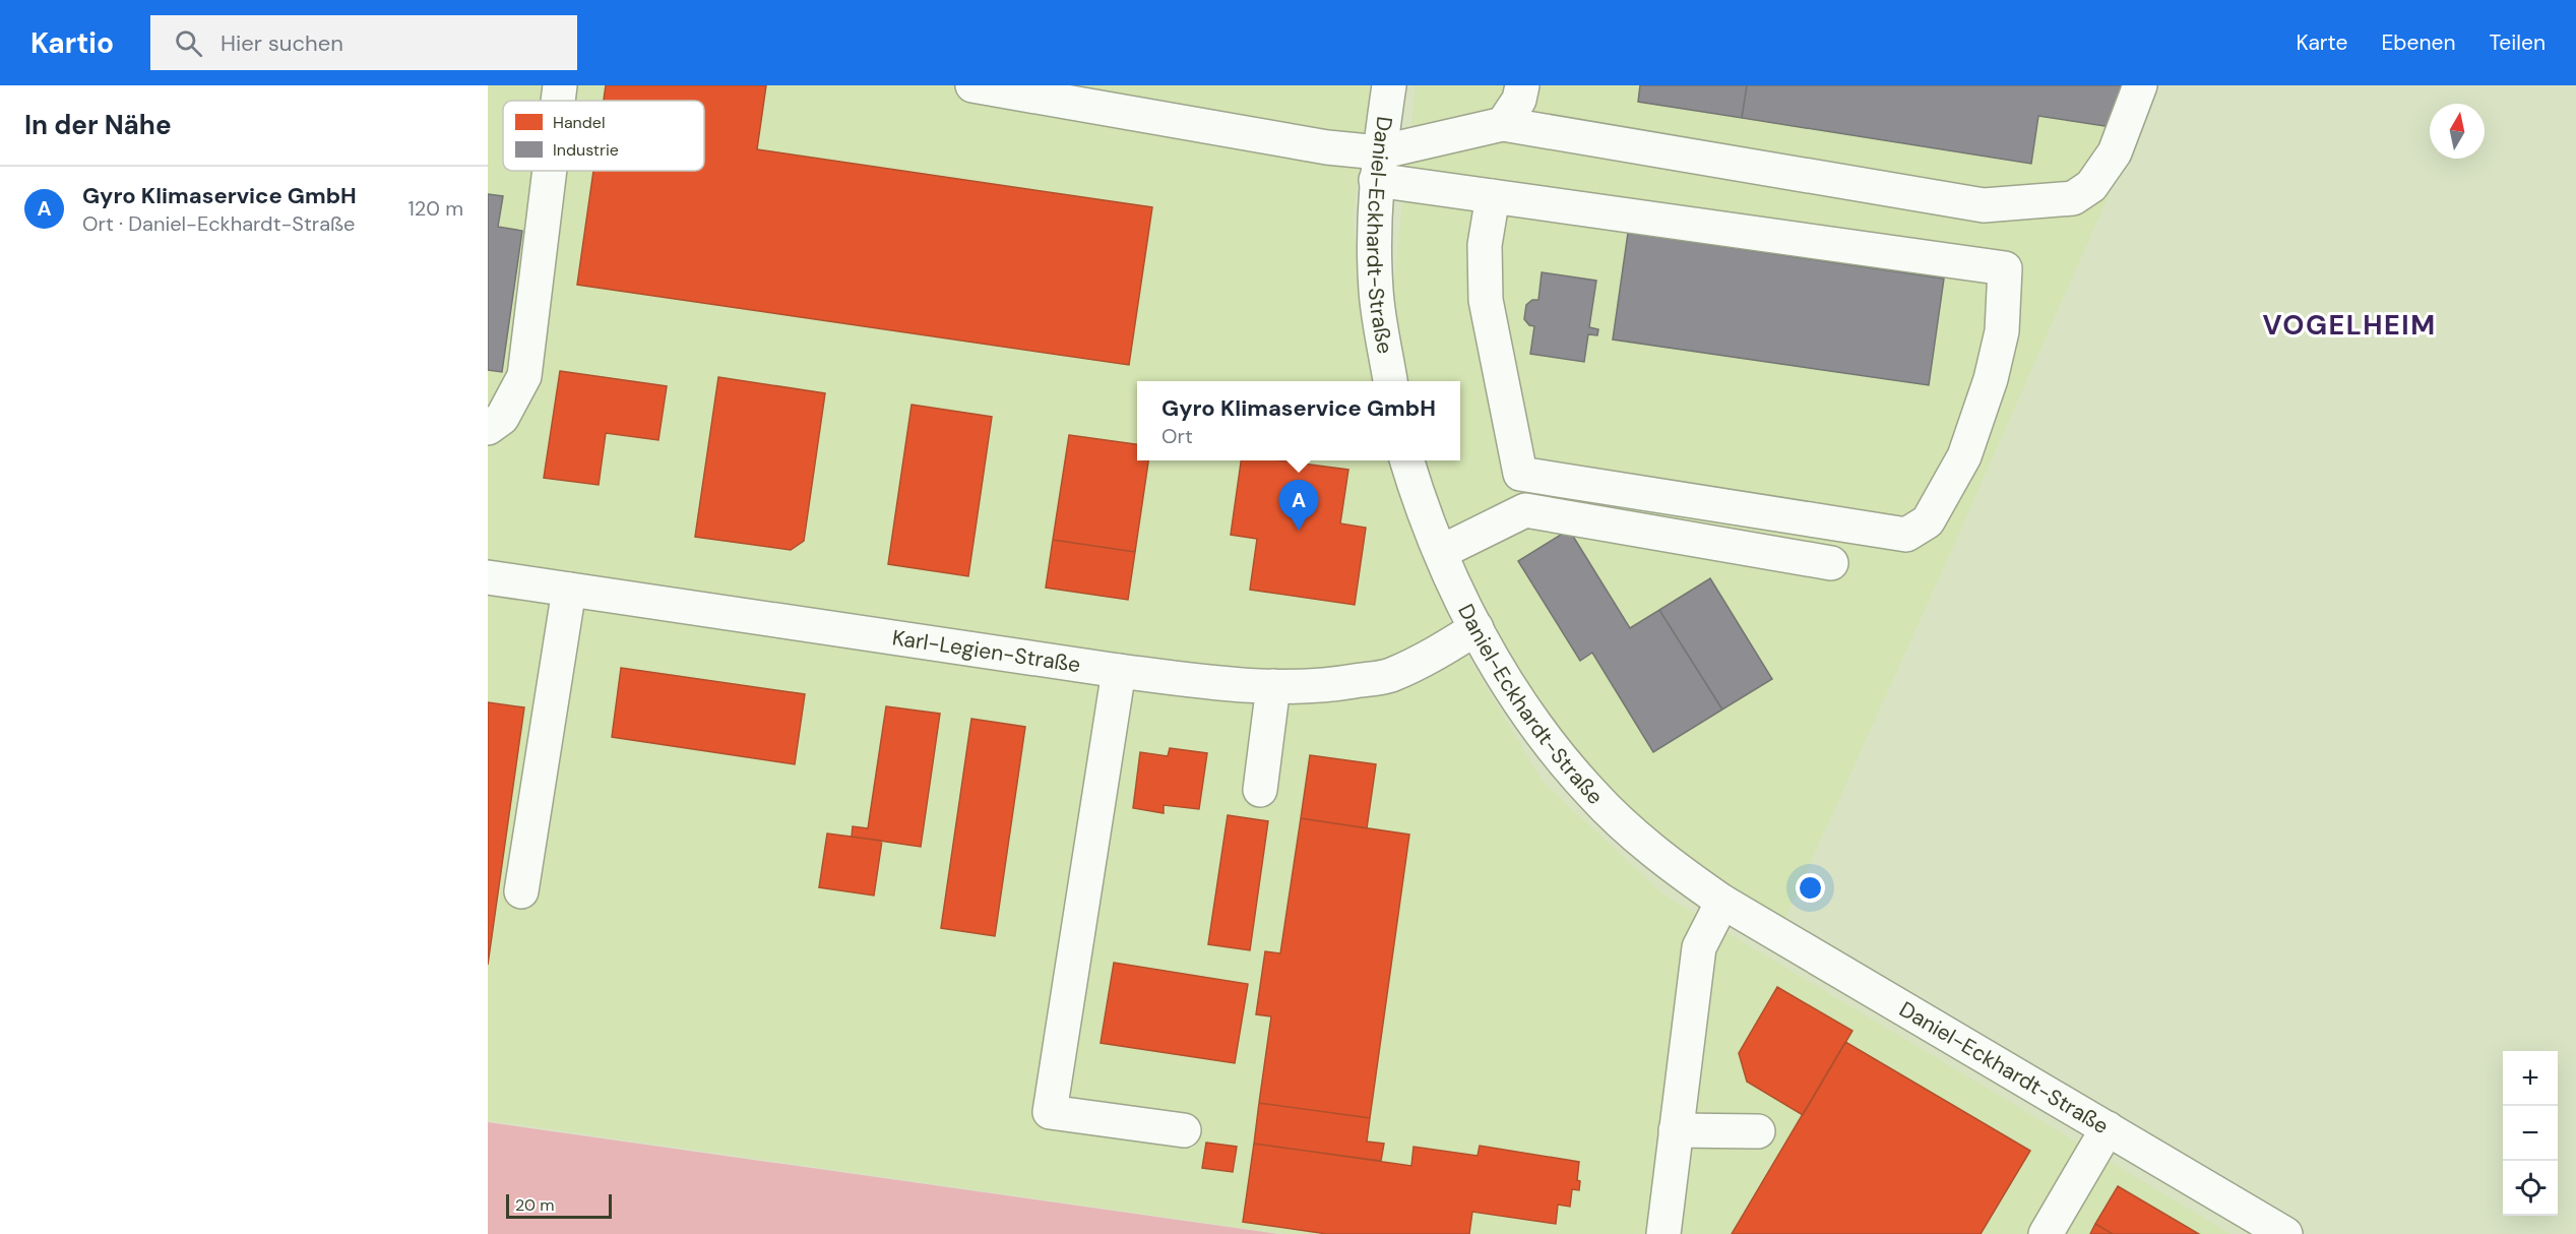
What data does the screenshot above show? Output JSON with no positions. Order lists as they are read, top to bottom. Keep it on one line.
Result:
{"streets":{"street":["Daniel-Eckhardt-Straße","Karl-Legien-Straße"]},"crossings":[["Daniel-Eckhardt-Straße","Karl-Legien-Straße"]],"districts":["VOGELHEIM"],"legend":["Handel","Industrie"],"scale_bar":"20 m","north":"top","page":{"header":"Kartio","search":"Hier suchen","nav":["Karte","Ebenen","Teilen"],"heading":"In der Nähe","list":[{"mark":"A","name":"Gyro Klimaservice GmbH","note":"Ort · Daniel-Eckhardt-Straße","value":"120 m"}],"popup":["Gyro Klimaservice GmbH","Ort"],"pins":"A","map_buttons":["+","−"],"scale":"20 m"}}
